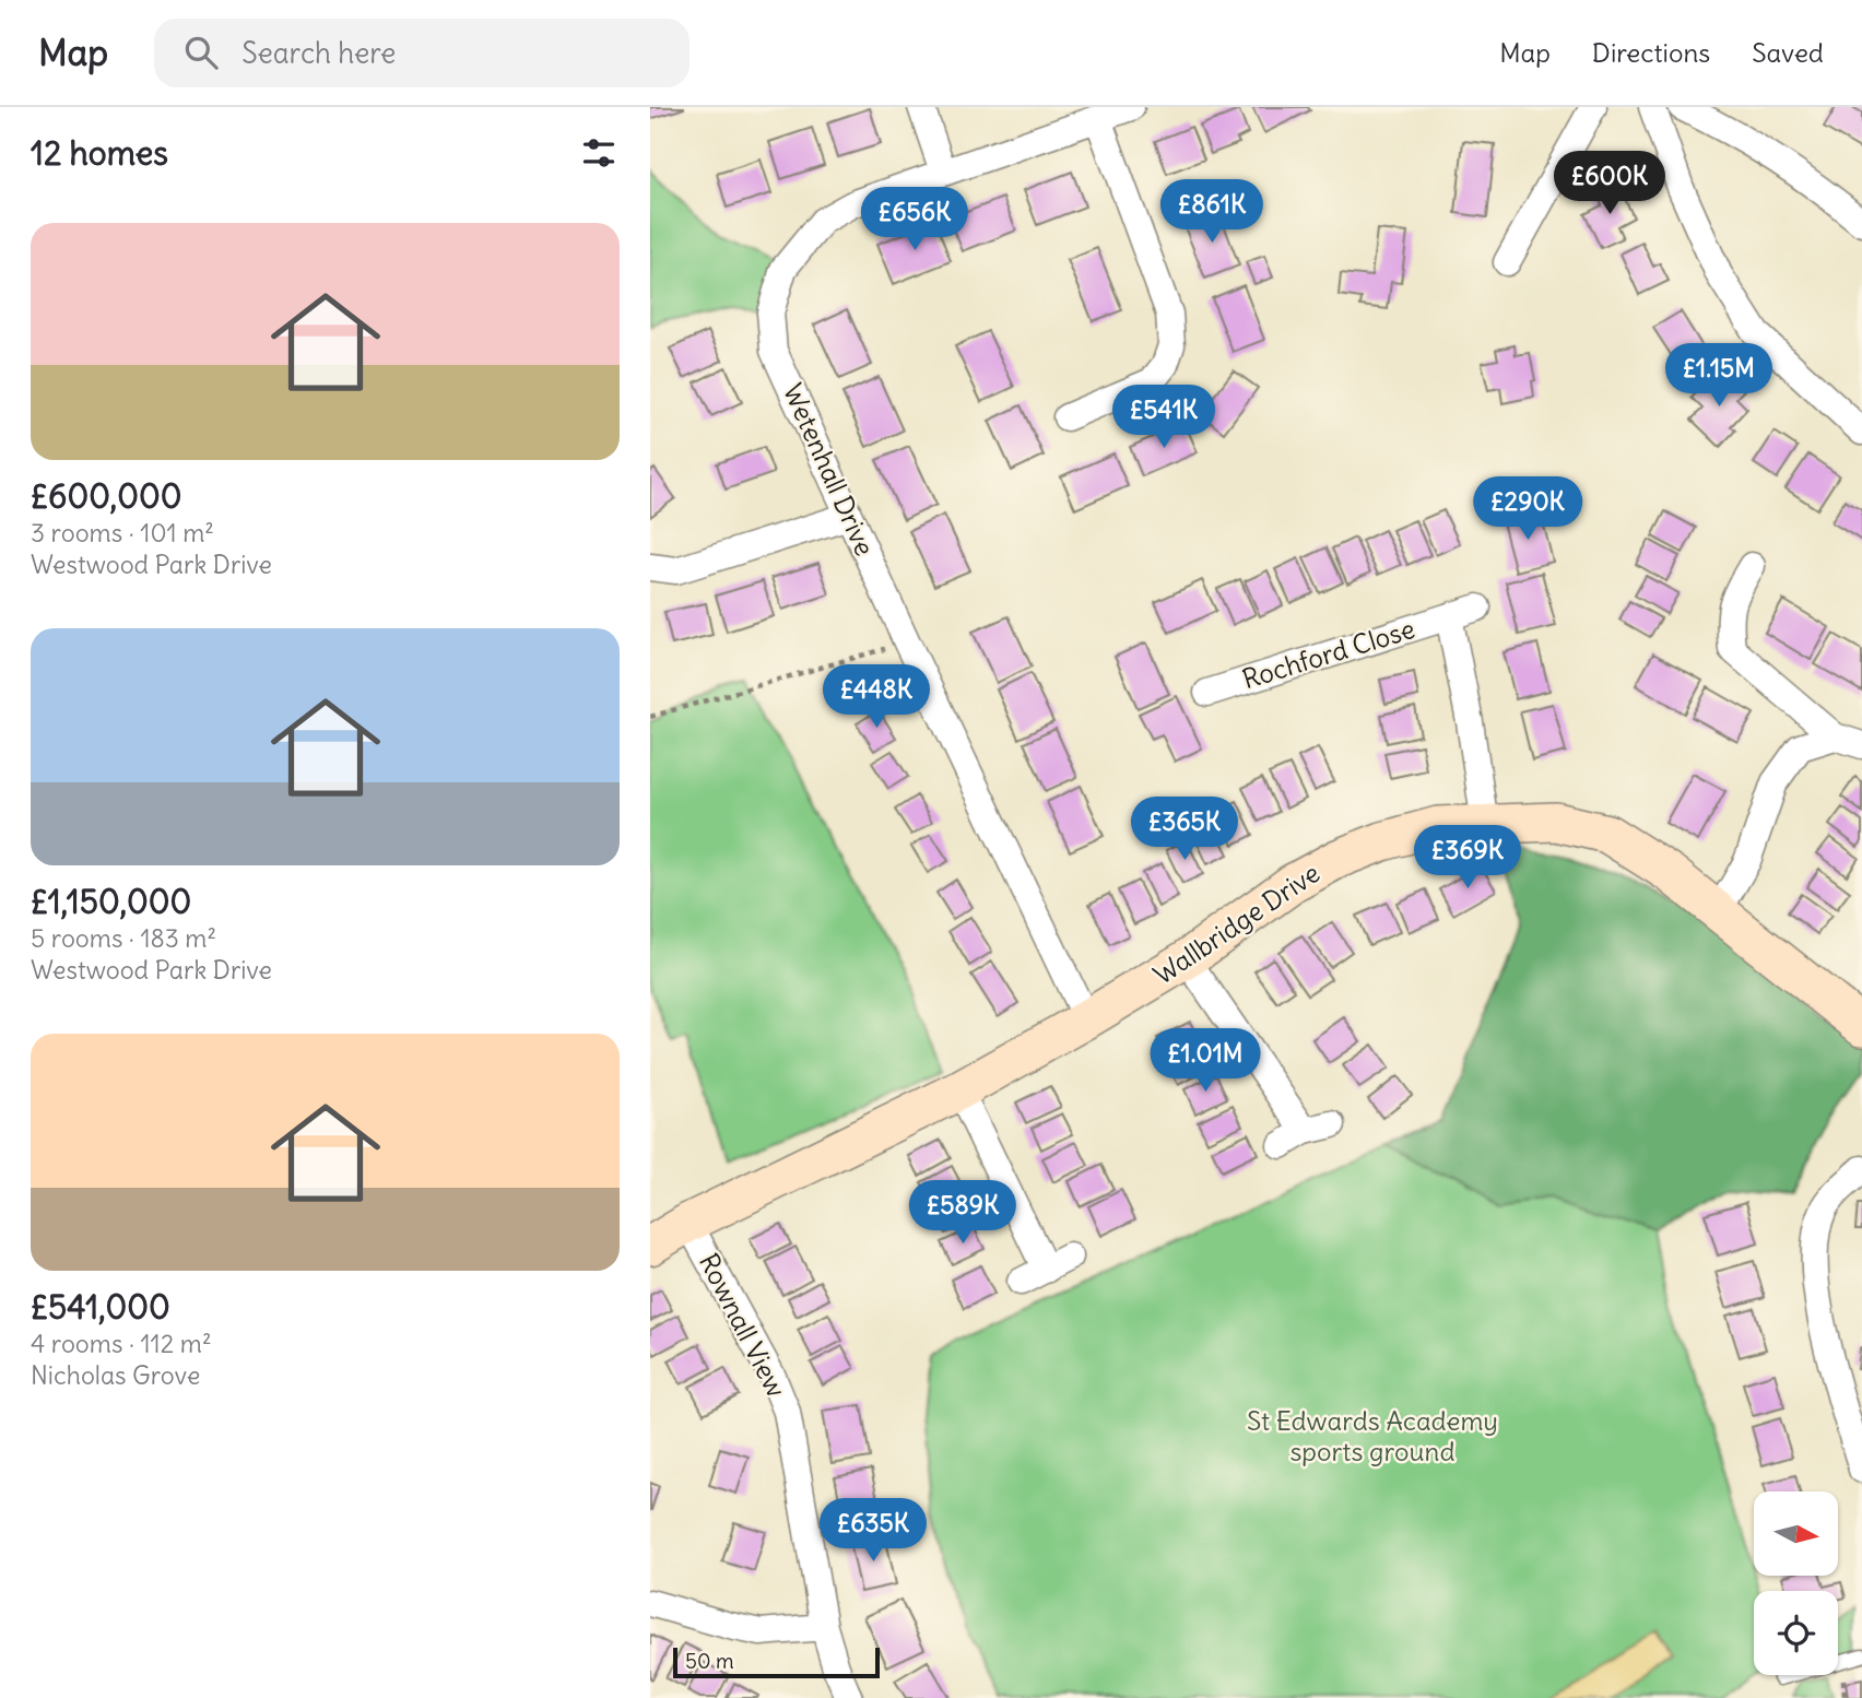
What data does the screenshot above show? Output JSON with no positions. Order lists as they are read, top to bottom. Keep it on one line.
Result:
{"streets":{"street":["Wetenhall Drive","Rochford Close","Wallbridge Drive","Rownall View"]},"crossings":[["Wetenhall Drive","Wallbridge Drive"],["Rochford Close","Wallbridge Drive"],["Wallbridge Drive","Rownall View"]],"parks":["St Edwards Academy sports ground"],"scale_bar":"50 m","north":"right","page":{"header":"Map","search":"Search here","nav":["Map","Directions","Saved"],"heading":"12 homes","price":["£600K","£861K","£656K","£1.15M","£541K","£290K","£448K","£365K","£369K","£1.01M","£589K","£635K"],"list":[{"name":"£600,000","note":"3 rooms · 101 m² · Westwood Park Drive"},{"name":"£1,150,000","note":"5 rooms · 183 m² · Westwood Park Drive"},{"name":"£541,000","note":"4 rooms · 112 m² · Nicholas Grove"}],"scale":"50 m"}}
